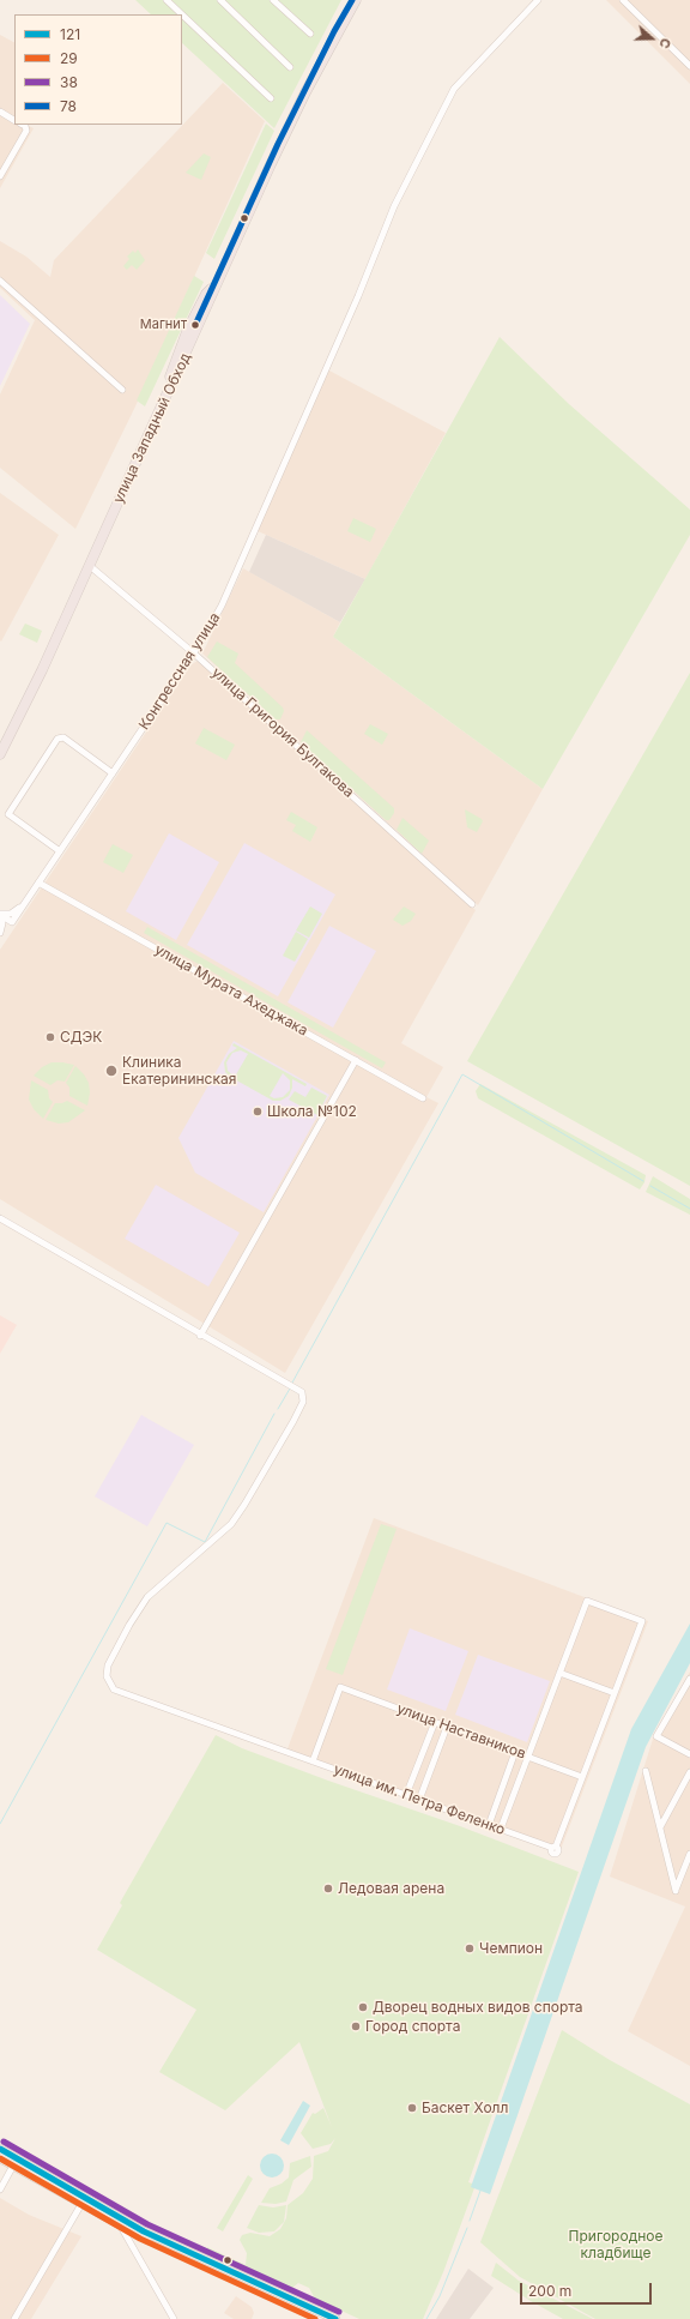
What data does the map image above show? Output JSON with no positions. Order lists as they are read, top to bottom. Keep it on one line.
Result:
{"streets":{"highway":["улица Западный Обход"],"street":["Конгрессная улица","улица Григория Булгакова","улица Мурата Ахеджака","улица Наставников","улица им. Петра Феленко"]},"crossings":[["улица Западный Обход","улица Григория Булгакова"],["Конгрессная улица","улица Григория Булгакова"],["Конгрессная улица","улица Мурата Ахеджака"],["улица Наставников","улица им. Петра Феленко"]],"parks":["Пригородное кладбище"],"places":["Магнит","СДЭК","Клиника Екатерининская","Школа №102","Ледовая арена","Чемпион","Дворец водных видов спорта","Город спорта","Баскет Холл"],"lines":["transit line 78","transit line 38","transit line 121","transit line 29"],"legend":["121","29","38","78"],"scale_bar":"200 m","north":"right"}
